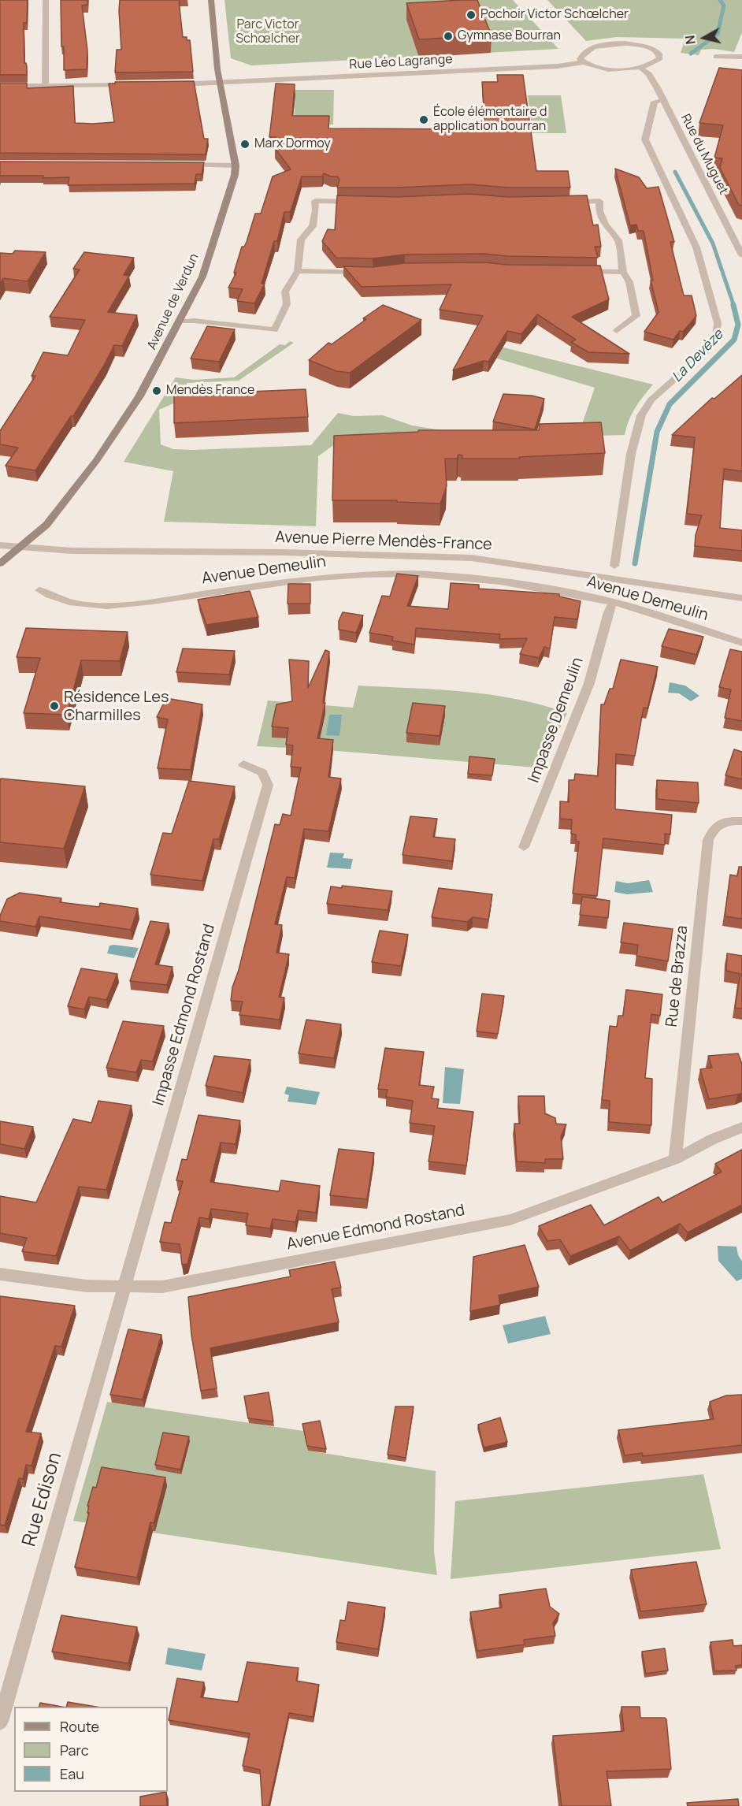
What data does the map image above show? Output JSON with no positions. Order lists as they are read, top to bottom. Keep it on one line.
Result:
{"streets":{"main road":["Avenue de Verdun"],"street":["Rue Léo Lagrange","Rue du Muguet","Avenue Pierre Mendès-France","Avenue Demeulin","Impasse Demeulin","Rue de Brazza","Impasse Edmond Rostand","Avenue Edmond Rostand","Rue Edison"]},"crossings":[["Rue Léo Lagrange","Avenue de Verdun"],["Avenue de Verdun","Avenue Pierre Mendès-France"],["Avenue Demeulin","Impasse Demeulin"],["Rue de Brazza","Avenue Edmond Rostand"],["Impasse Edmond Rostand","Avenue Edmond Rostand"],["Impasse Edmond Rostand","Rue Edison"],["Avenue Edmond Rostand","Rue Edison"]],"water":["La Devèze"],"parks":["Parc Victor Schœlcher"],"places":["Pochoir Victor Schœlcher","Gymnase Bourran","École élémentaire d application bourran","Marx Dormoy","Mendès France","Résidence Les Charmilles"],"legend":["Route","Parc","Eau"],"north":"left"}
